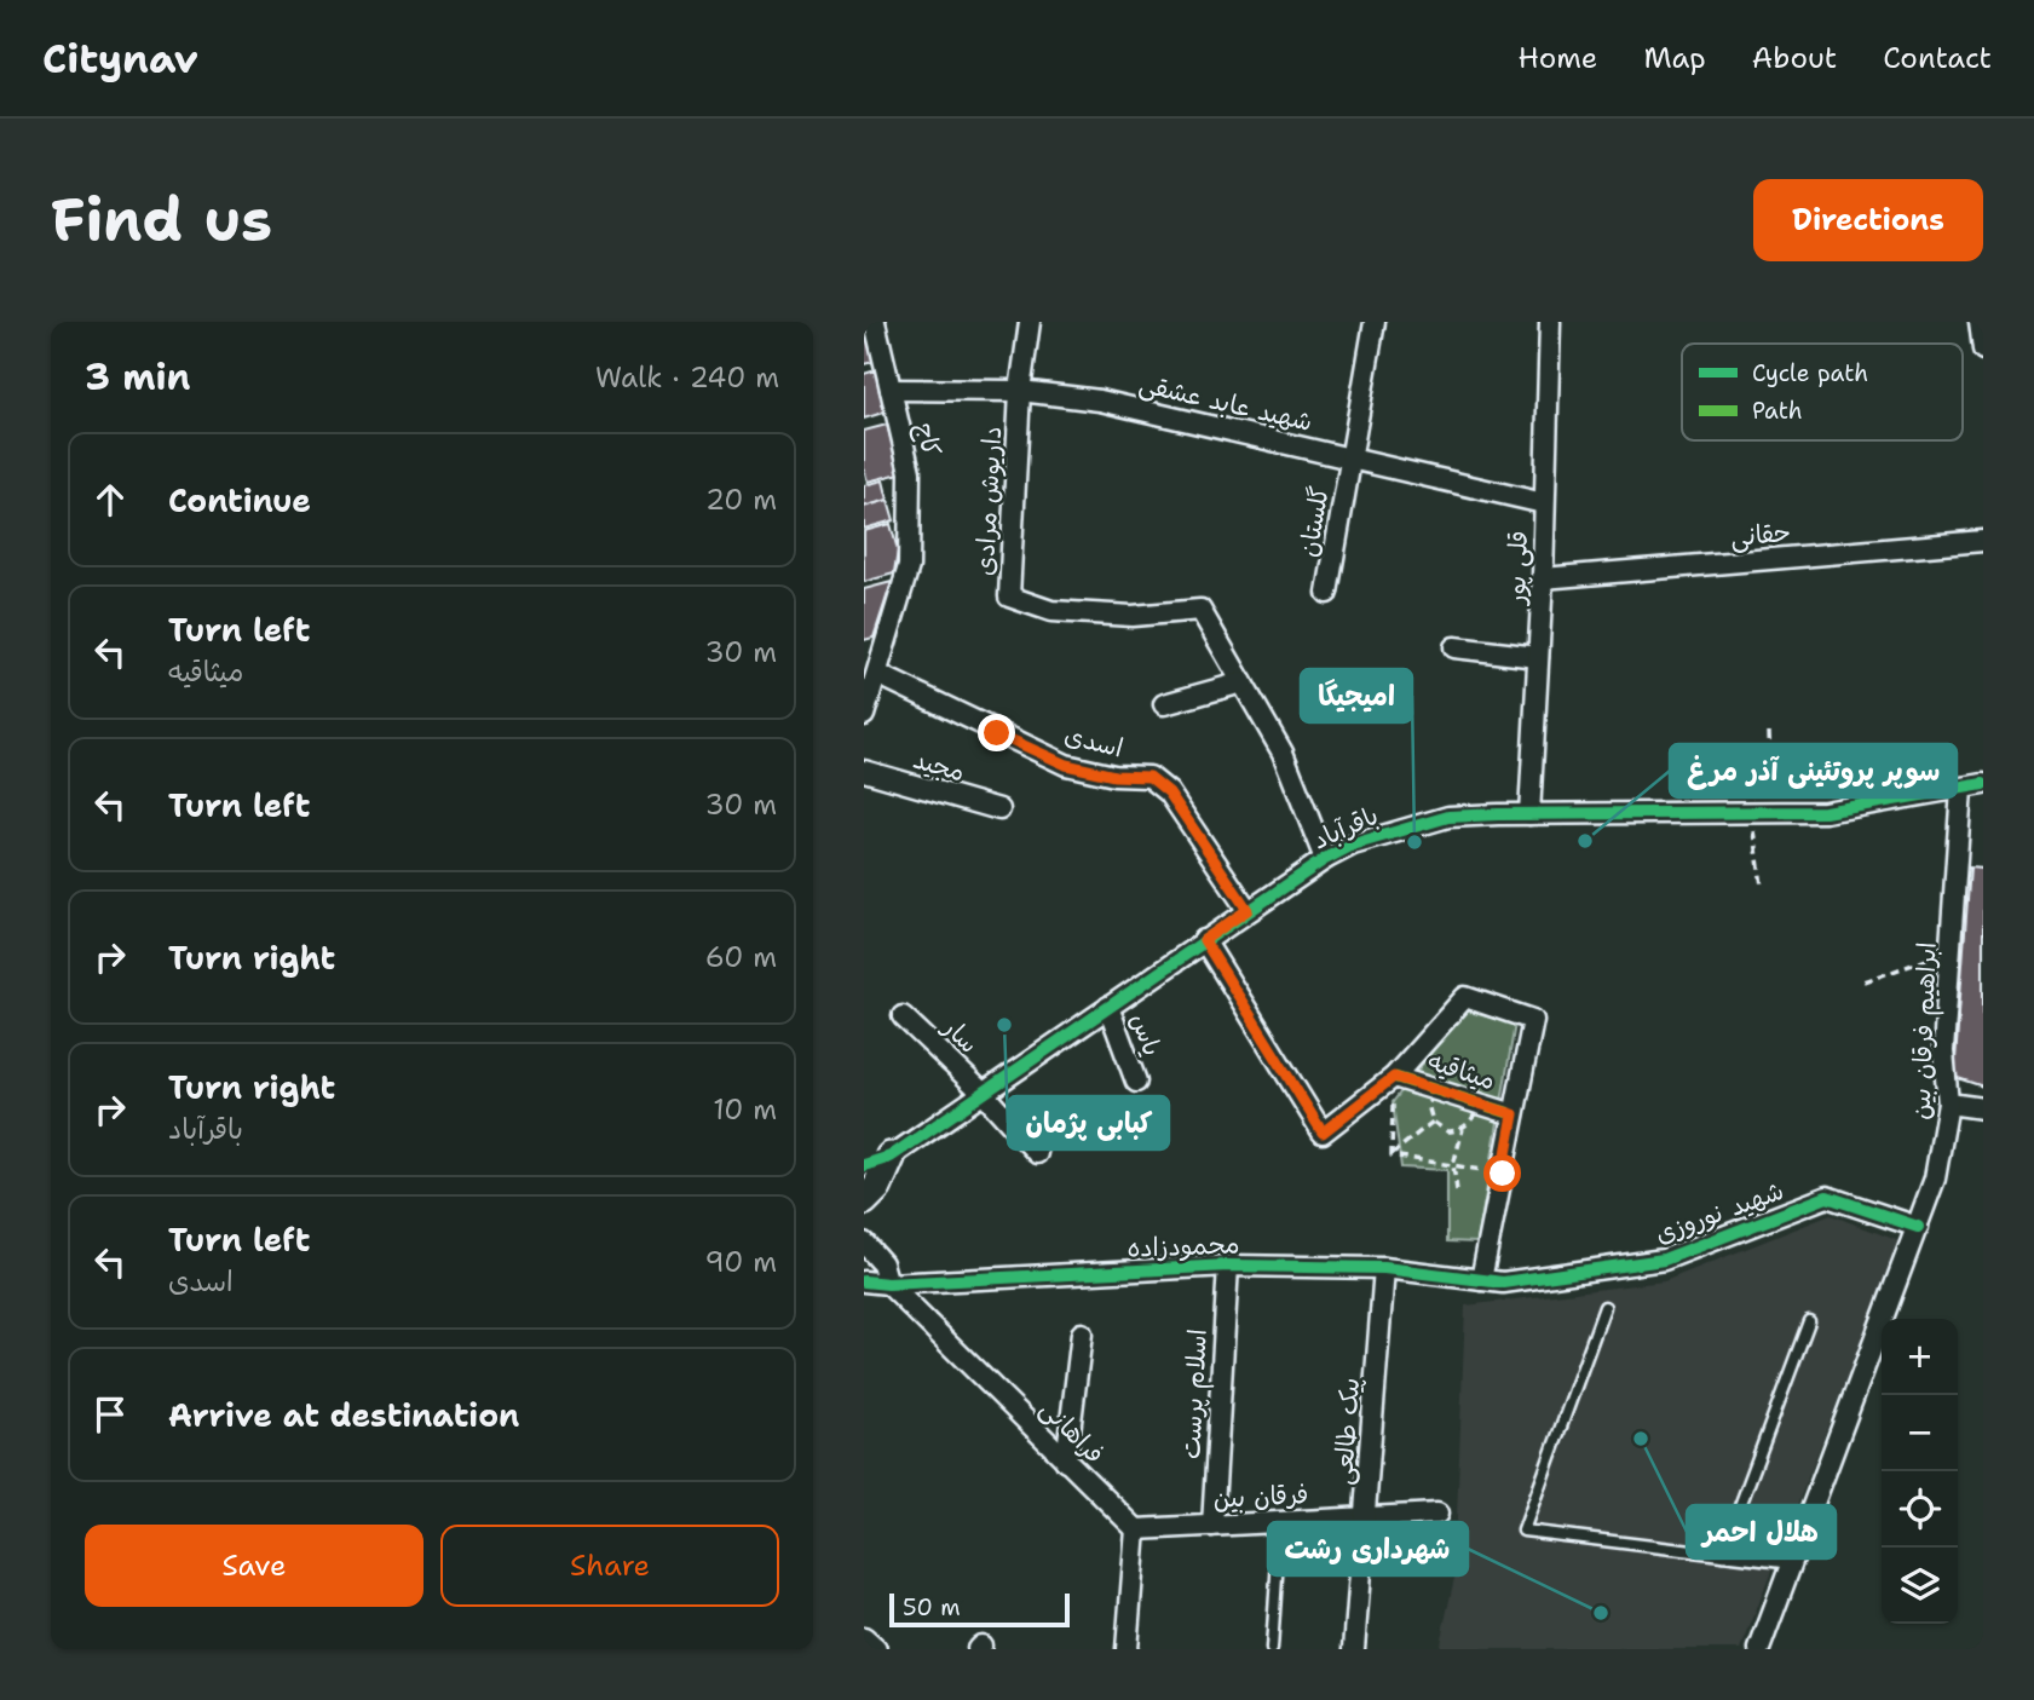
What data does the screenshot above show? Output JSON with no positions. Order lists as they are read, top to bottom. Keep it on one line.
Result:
{"streets":{"street":["شهید عابد عشقی","کاج","داریوش مرادی","گلستان","حقانی","قلی پور","اسدی","مجید","باقرآباد","ابراهیم فرقان بین","یاس","سار","میثاقیه","شهید نوروزی","محمودزاده","اسلام پرست","فراهانی","پیک طالعی","فرقان بین"]},"crossings":[["شهید عابد عشقی","کاج"],["شهید عابد عشقی","داریوش مرادی"],["شهید عابد عشقی","گلستان"],["شهید عابد عشقی","قلی پور"],["کاج","اسدی"],["داریوش مرادی","باقرآباد"],["حقانی","قلی پور"],["قلی پور","باقرآباد"],["اسدی","باقرآباد"],["باقرآباد","ابراهیم فرقان بین"],["باقرآباد","یاس"],["باقرآباد","سار"],["ابراهیم فرقان بین","شهید نوروزی"],["شهید نوروزی","محمودزاده"],["محمودزاده","اسلام پرست"],["محمودزاده","فراهانی"],["محمودزاده","پیک طالعی"],["اسلام پرست","فرقان بین"],["فراهانی","فرقان بین"],["پیک طالعی","فرقان بین"]],"places":["سوپر پروتئینی آذر مرغ","امیجیگا","کبابی پژمان","هلال احمر","شهرداری رشت"],"legend":["Cycle path","Path"],"scale_bar":"50 m","page":{"header":"Citynav","nav":["Home","Map","About","Contact"],"buttons":["Directions",["Save","Share"]],"title":"Find us","heading":["3 min","Walk · 240 m"],"list":[["Continue","20 m"],["Turn left","میثاقیه","30 m"],["Turn left","30 m"],["Turn right","60 m"],["Turn right","باقرآباد","10 m"],["Turn left","اسدی","90 m"],"Arrive at destination"],"map_buttons":["+","−"],"scale":"50 m"}}
